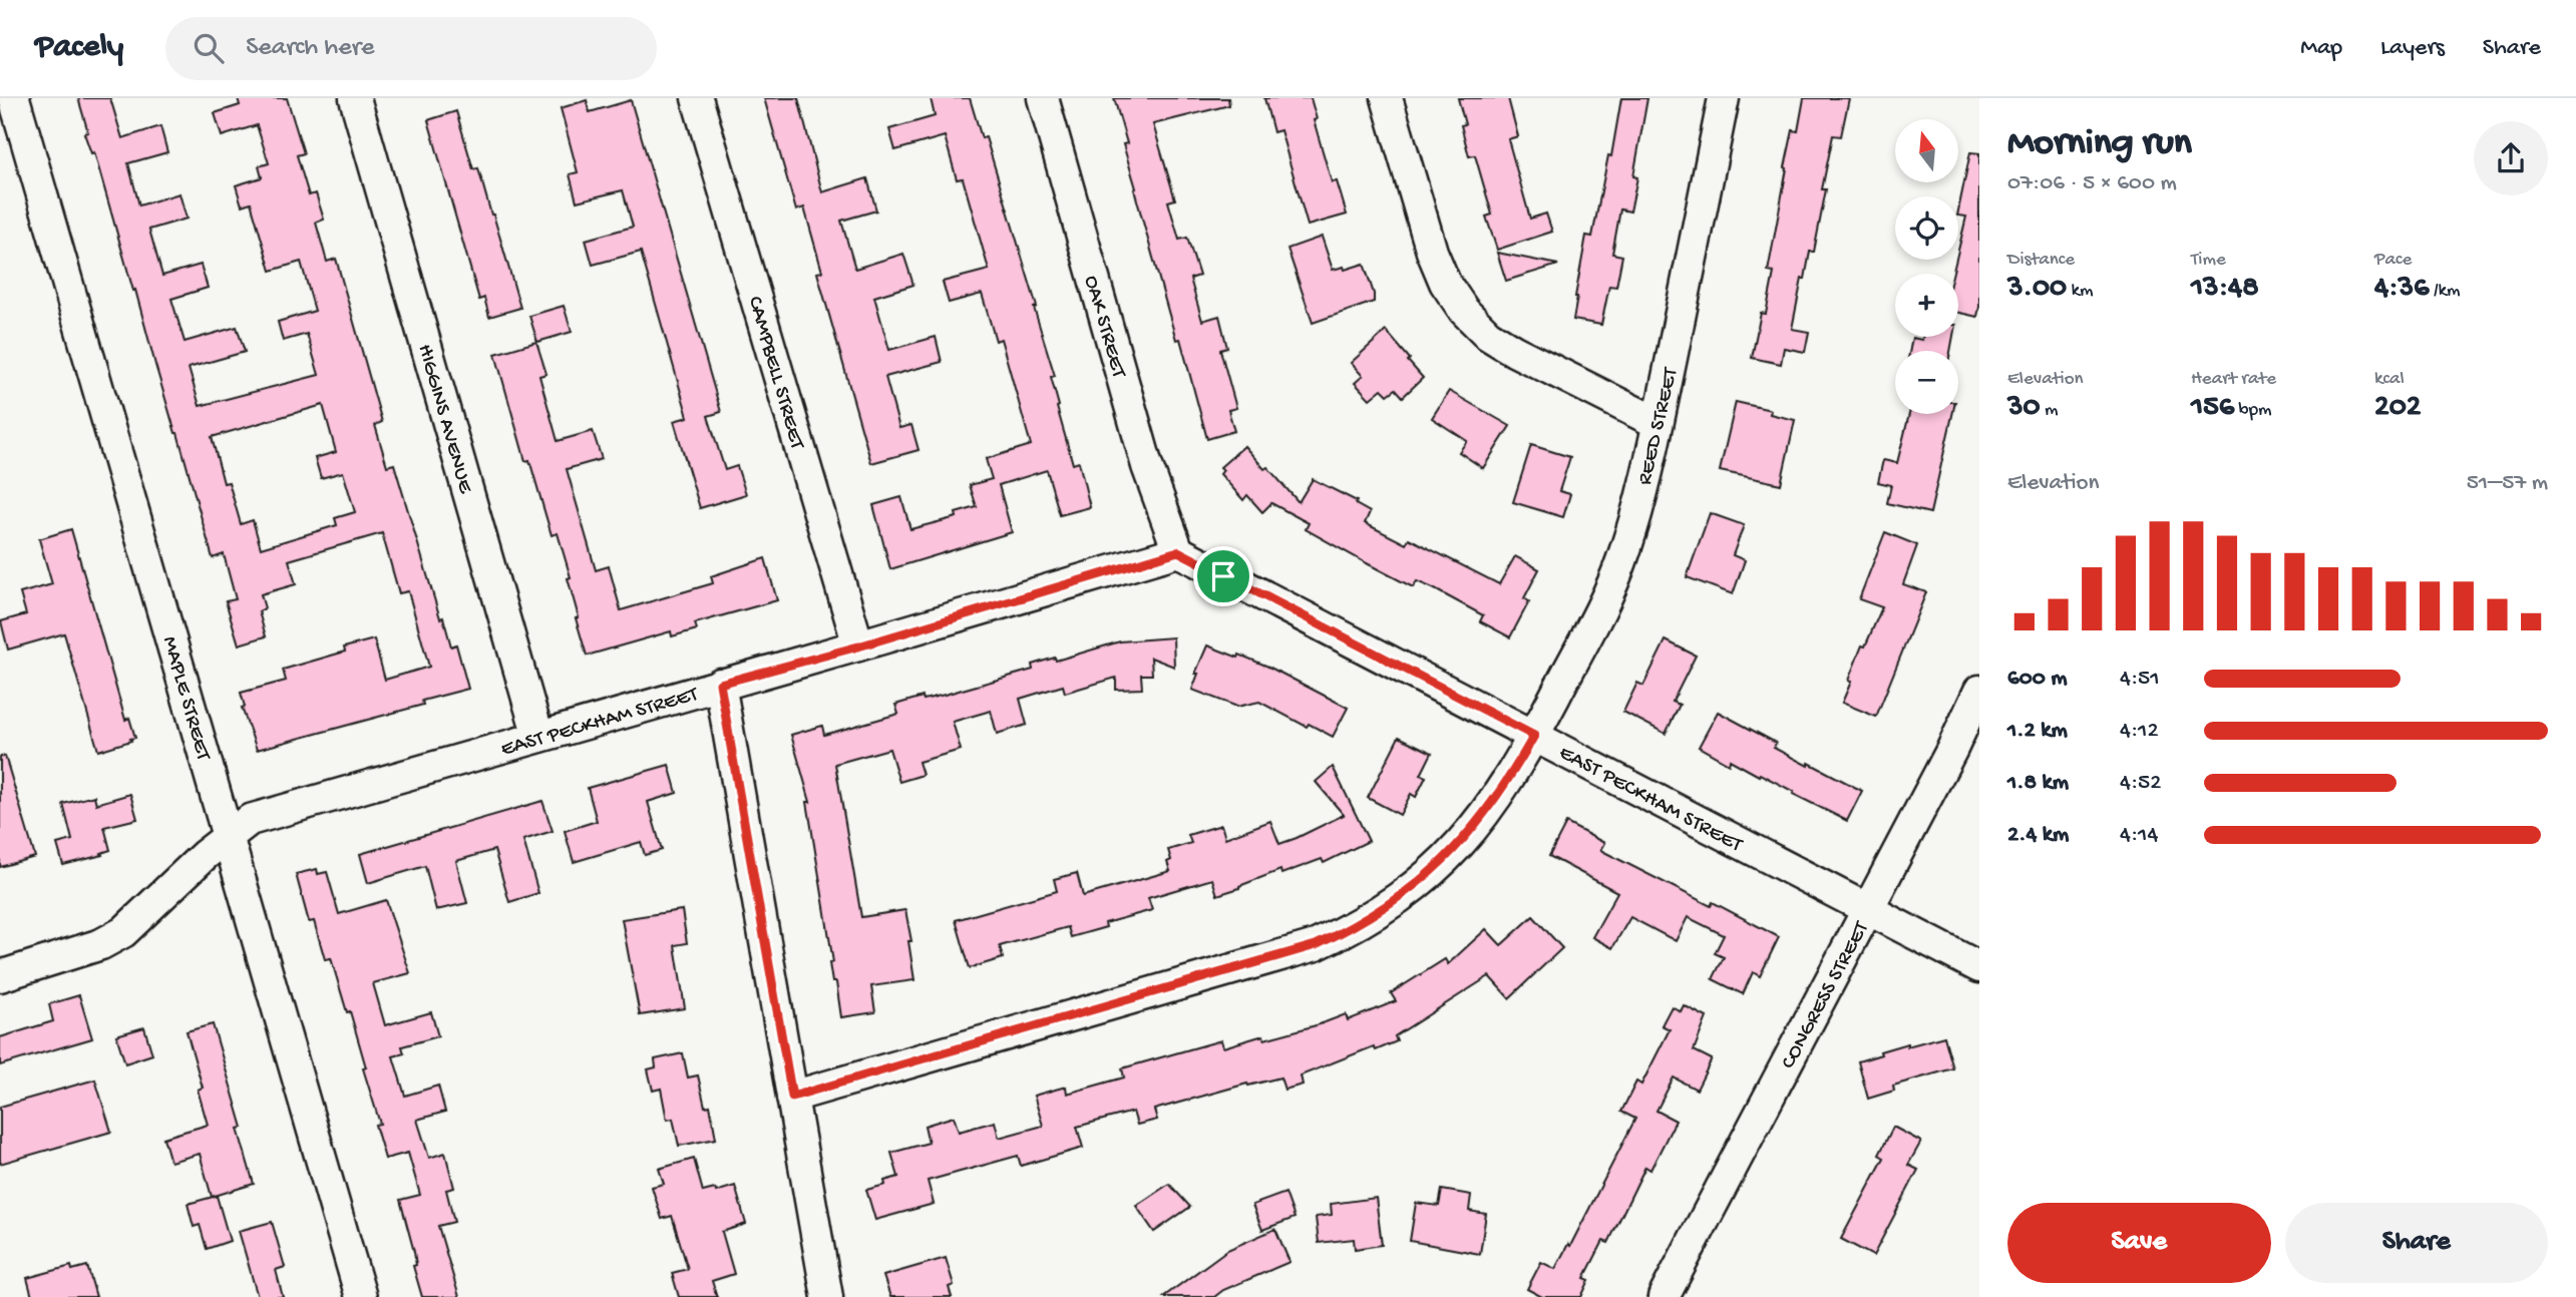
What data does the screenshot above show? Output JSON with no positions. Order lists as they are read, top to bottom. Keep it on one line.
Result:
{"streets":{"street":["OAK STREET","CAMPBELL STREET","HIGGINS AVENUE","REED STREET","MAPLE STREET","EAST PECKHAM STREET","CONGRESS STREET"]},"crossings":[["OAK STREET","EAST PECKHAM STREET"],["CAMPBELL STREET","EAST PECKHAM STREET"],["HIGGINS AVENUE","EAST PECKHAM STREET"],["REED STREET","EAST PECKHAM STREET"],["MAPLE STREET","EAST PECKHAM STREET"],["EAST PECKHAM STREET","CONGRESS STREET"]],"north":"top","page":{"header":"Pacely","search":"Search here","nav":["Map","Layers","Share"],"heading":["Morning run","07:06 · 5 × 600 m"],"map_buttons":["+","−"],"stats":[["Distance","3.00 km"],["Time","13:48"],["Pace","4:36 /km"],["Elevation","30 m"],["Heart rate","156 bpm"],["kcal","202"]],"chart":["Elevation","51–57 m"],"list":[{"name":"600 m","note":"4:51"},{"name":"1.2 km","note":"4:12"},{"name":"1.8 km","note":"4:52"},{"name":"2.4 km","note":"4:14"}],"buttons":["Save","Share"]}}
